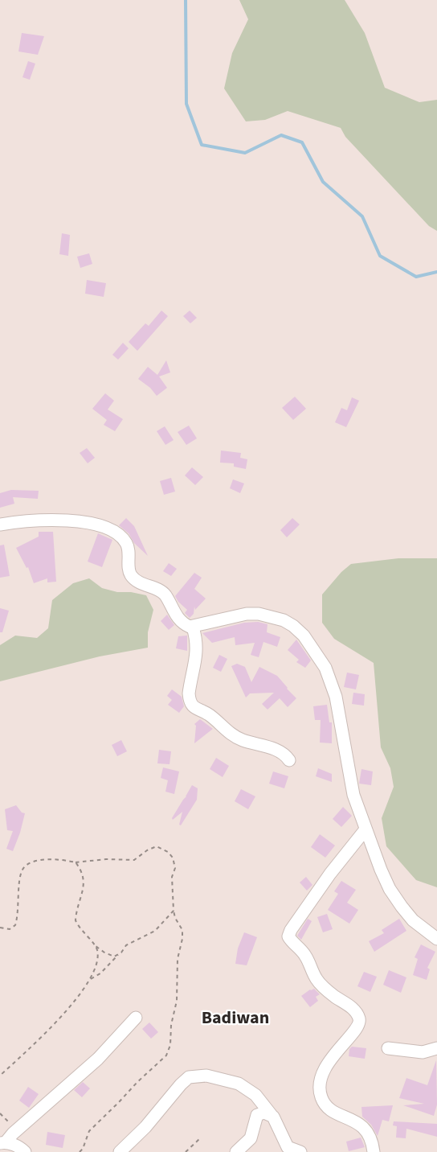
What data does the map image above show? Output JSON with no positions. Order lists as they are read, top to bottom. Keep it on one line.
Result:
{"districts":["Badiwan"]}
